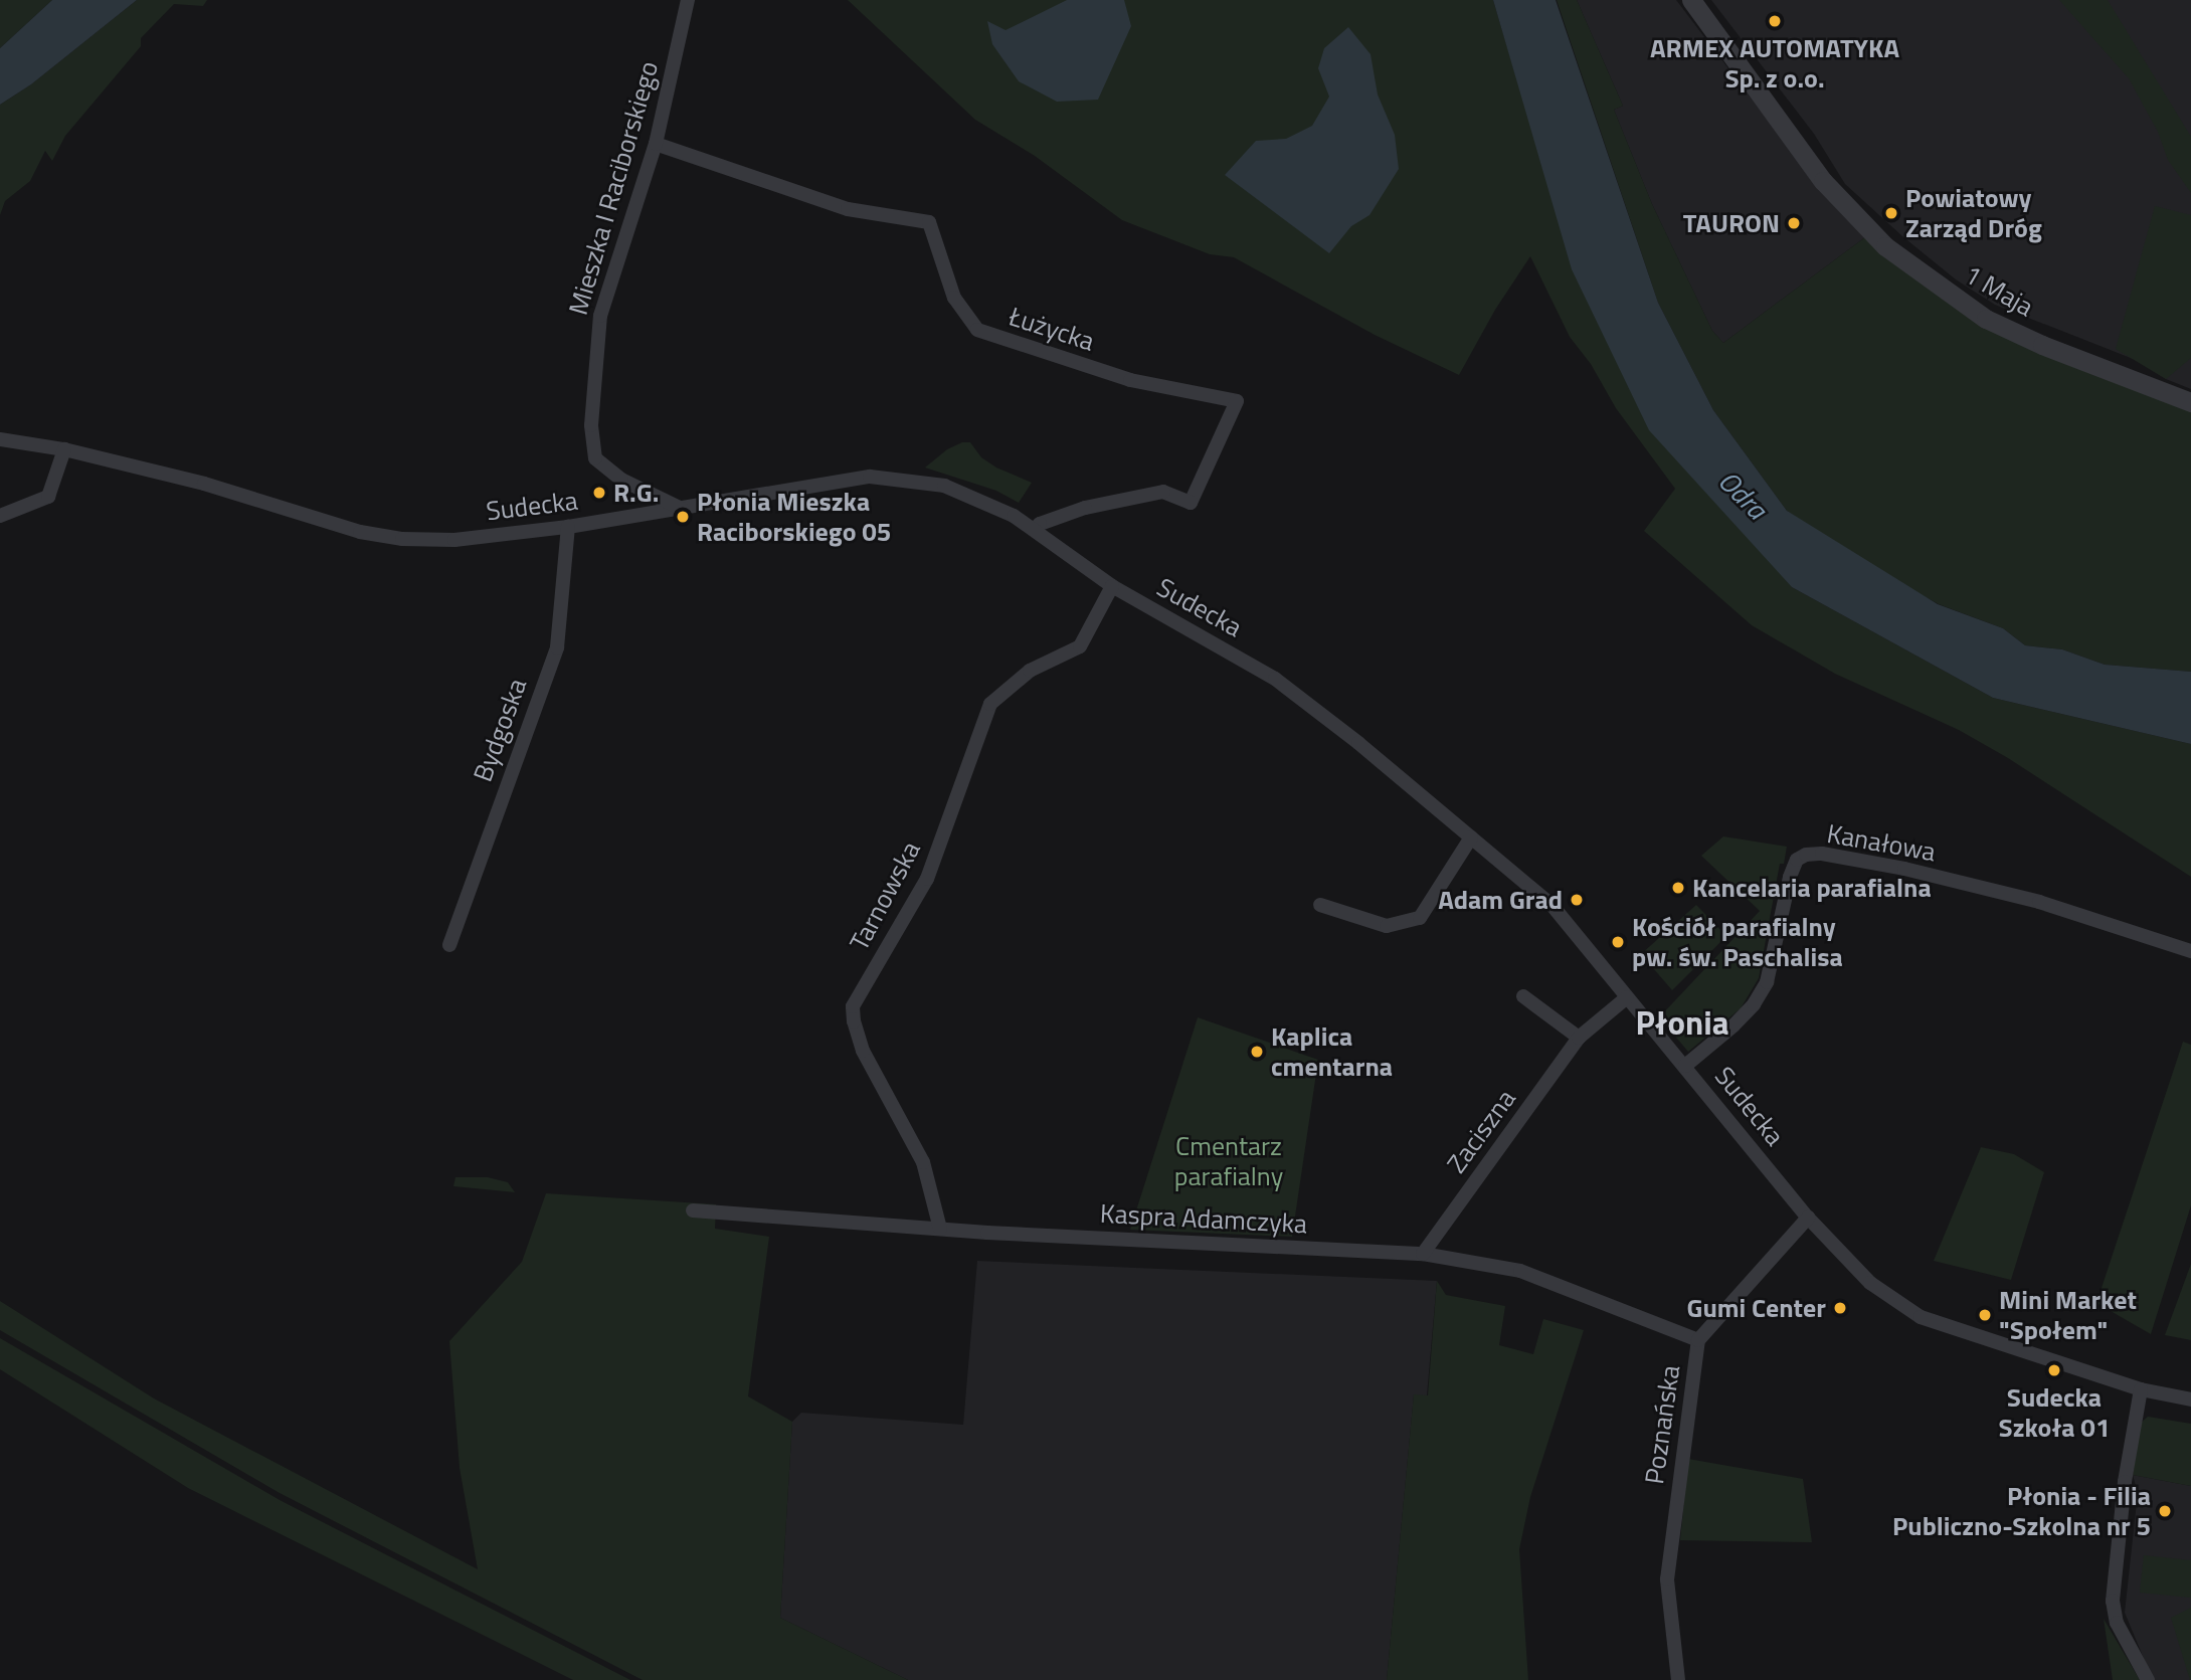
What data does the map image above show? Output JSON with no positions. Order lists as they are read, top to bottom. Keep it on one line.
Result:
{"streets":{"street":["Mieszka I Raciborskiego","1 Maja","Łużycka","Sudecka","Bydgoska","Kanałowa","Tarnowska","Zaciszna","Kaspra Adamczyka","Poznańska"]},"crossings":[["Mieszka I Raciborskiego","Łużycka"],["Mieszka I Raciborskiego","Sudecka"],["Łużycka","Sudecka"],["Sudecka","Bydgoska"],["Sudecka","Kanałowa"],["Sudecka","Tarnowska"],["Sudecka","Zaciszna"],["Sudecka","Poznańska"],["Tarnowska","Kaspra Adamczyka"],["Zaciszna","Kaspra Adamczyka"],["Kaspra Adamczyka","Poznańska"]],"districts":["Płonia"],"water":["Odra"],"parks":["Cmentarz parafialny"],"places":["ARMEX AUTOMATYKA Sp. z o.o.","Powiatowy Zarząd Dróg","TAURON","R.G.","Płonia Mieszka Raciborskiego 05","Kancelaria parafialna","Adam Grad","Kościół parafialny pw. św. Paschalisa","Kaplica cmentarna","Gumi Center","Mini Market \"Społem\"","Sudecka Szkoła 01","Płonia - Filia Publiczno-Szkolna nr 5"]}
